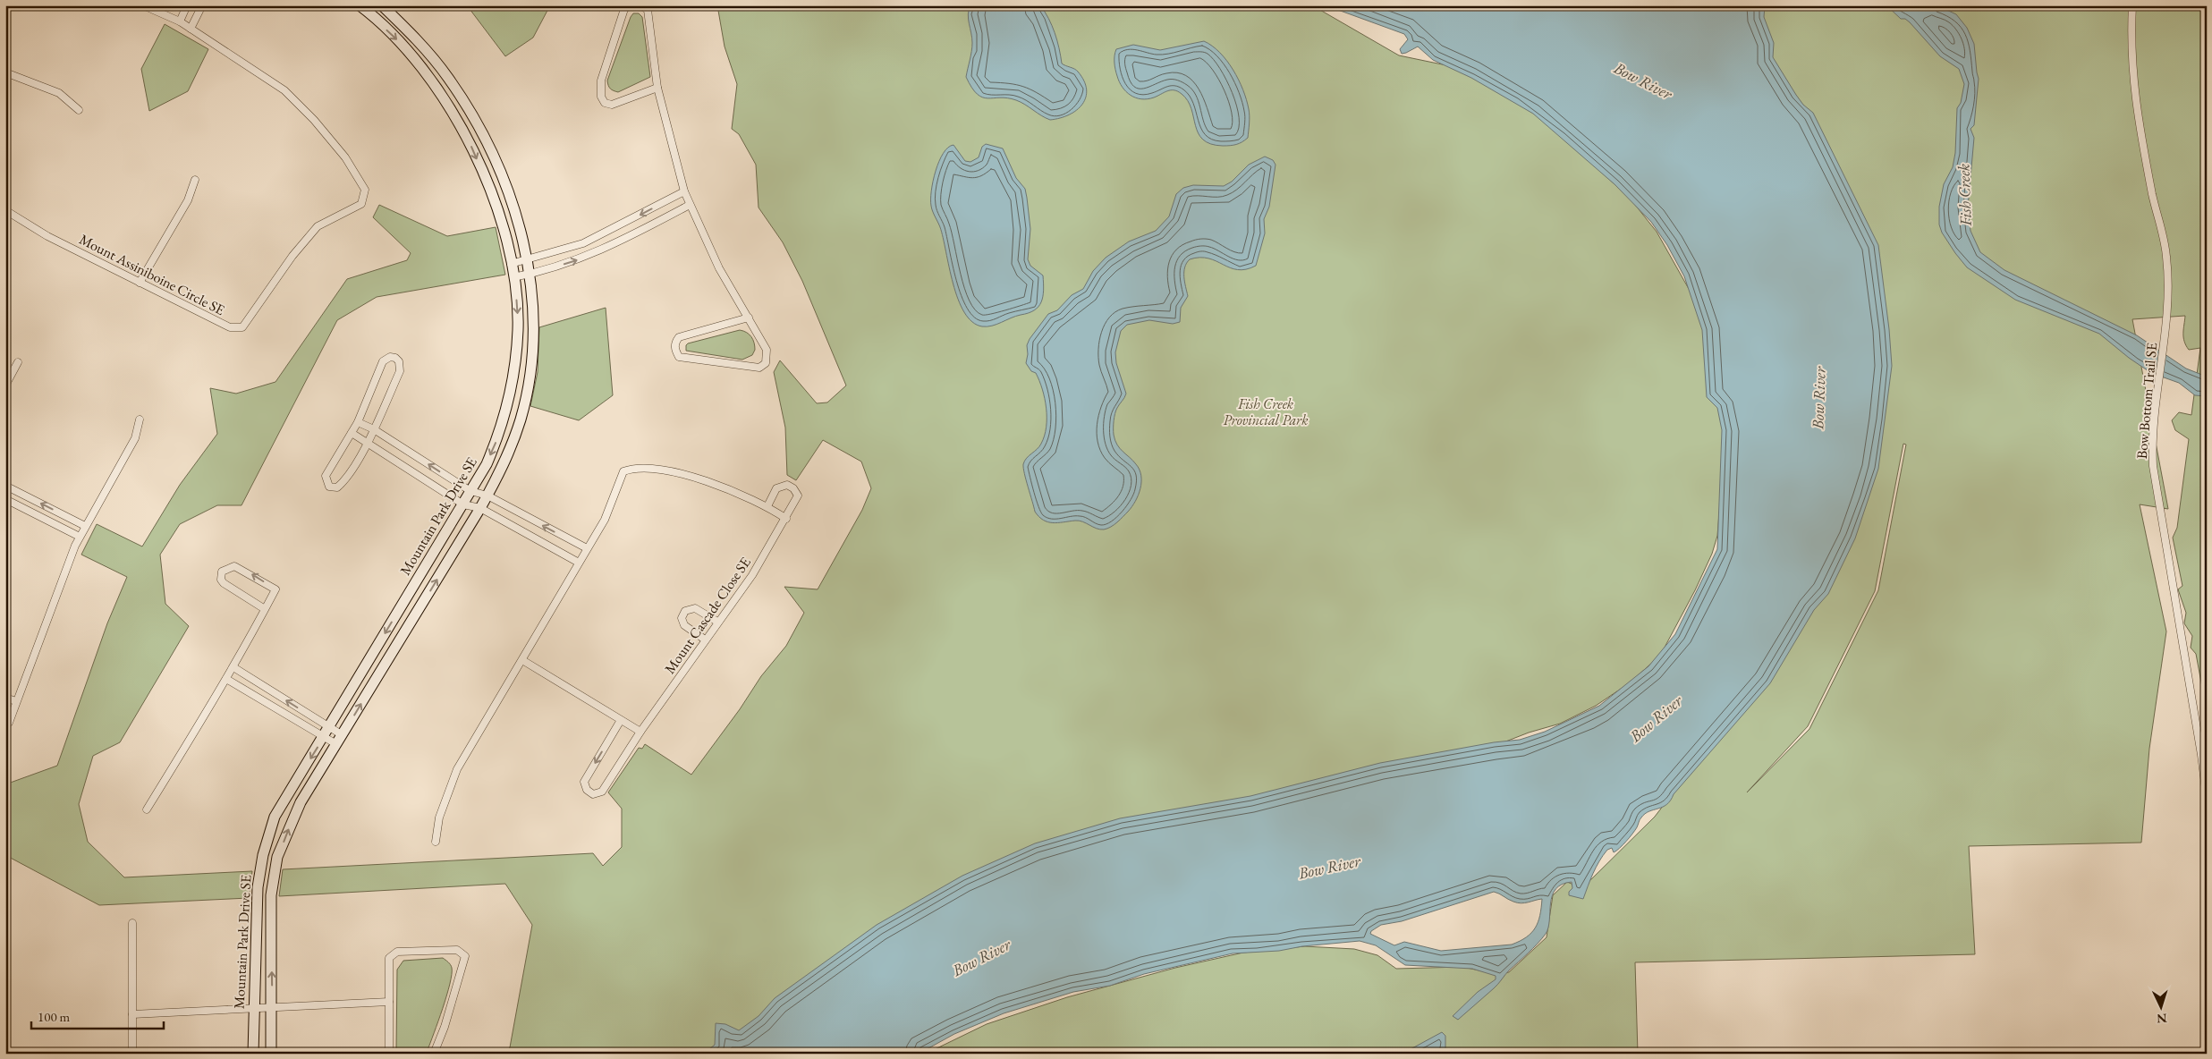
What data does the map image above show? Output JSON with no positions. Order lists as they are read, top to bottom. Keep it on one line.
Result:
{"streets":{"street":["Mount Assiniboine Circle SE","Bow Bottom Trail SE","Mountain Park Drive SE","Mount Cascade Close SE"]},"water":["Bow River","Fish Creek"],"parks":["Fish Creek Provincial Park"],"scale_bar":"100 m","north":"bottom"}
